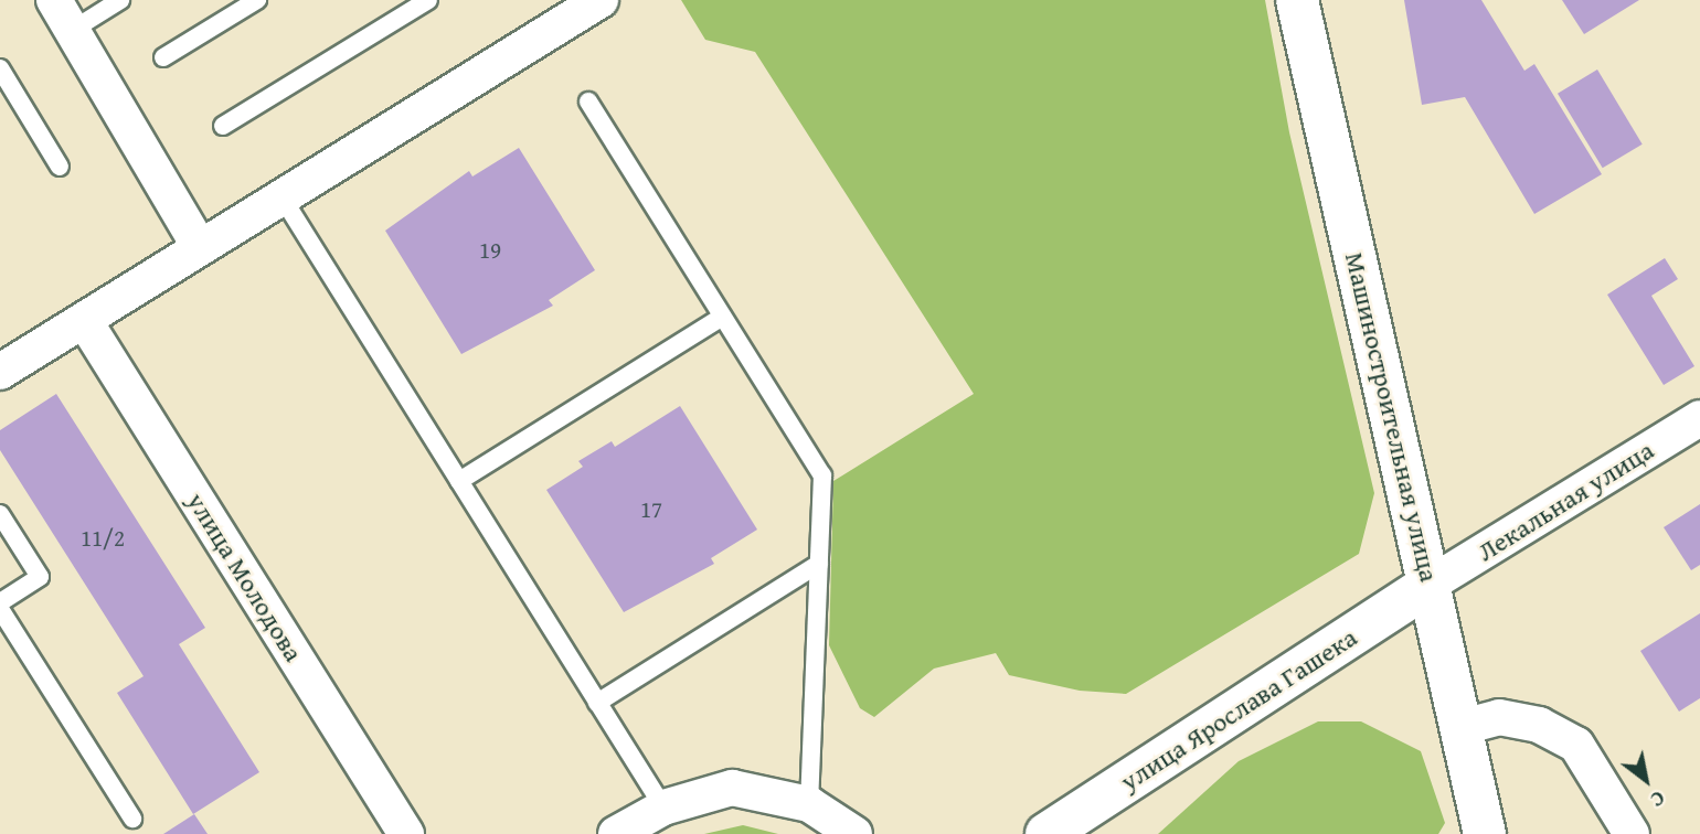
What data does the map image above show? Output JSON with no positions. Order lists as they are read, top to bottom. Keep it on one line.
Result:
{"streets":{"main road":["Машиностроительная улица","улица Ярослава Гашека"],"street":["Лекальная улица","улица Молодова"]},"crossings":[["Машиностроительная улица","Лекальная улица"],["Машиностроительная улица","улица Ярослава Гашека"],["Лекальная улица","улица Ярослава Гашека"]],"house_numbers":["19","17","11/2"],"north":"bottom right"}
